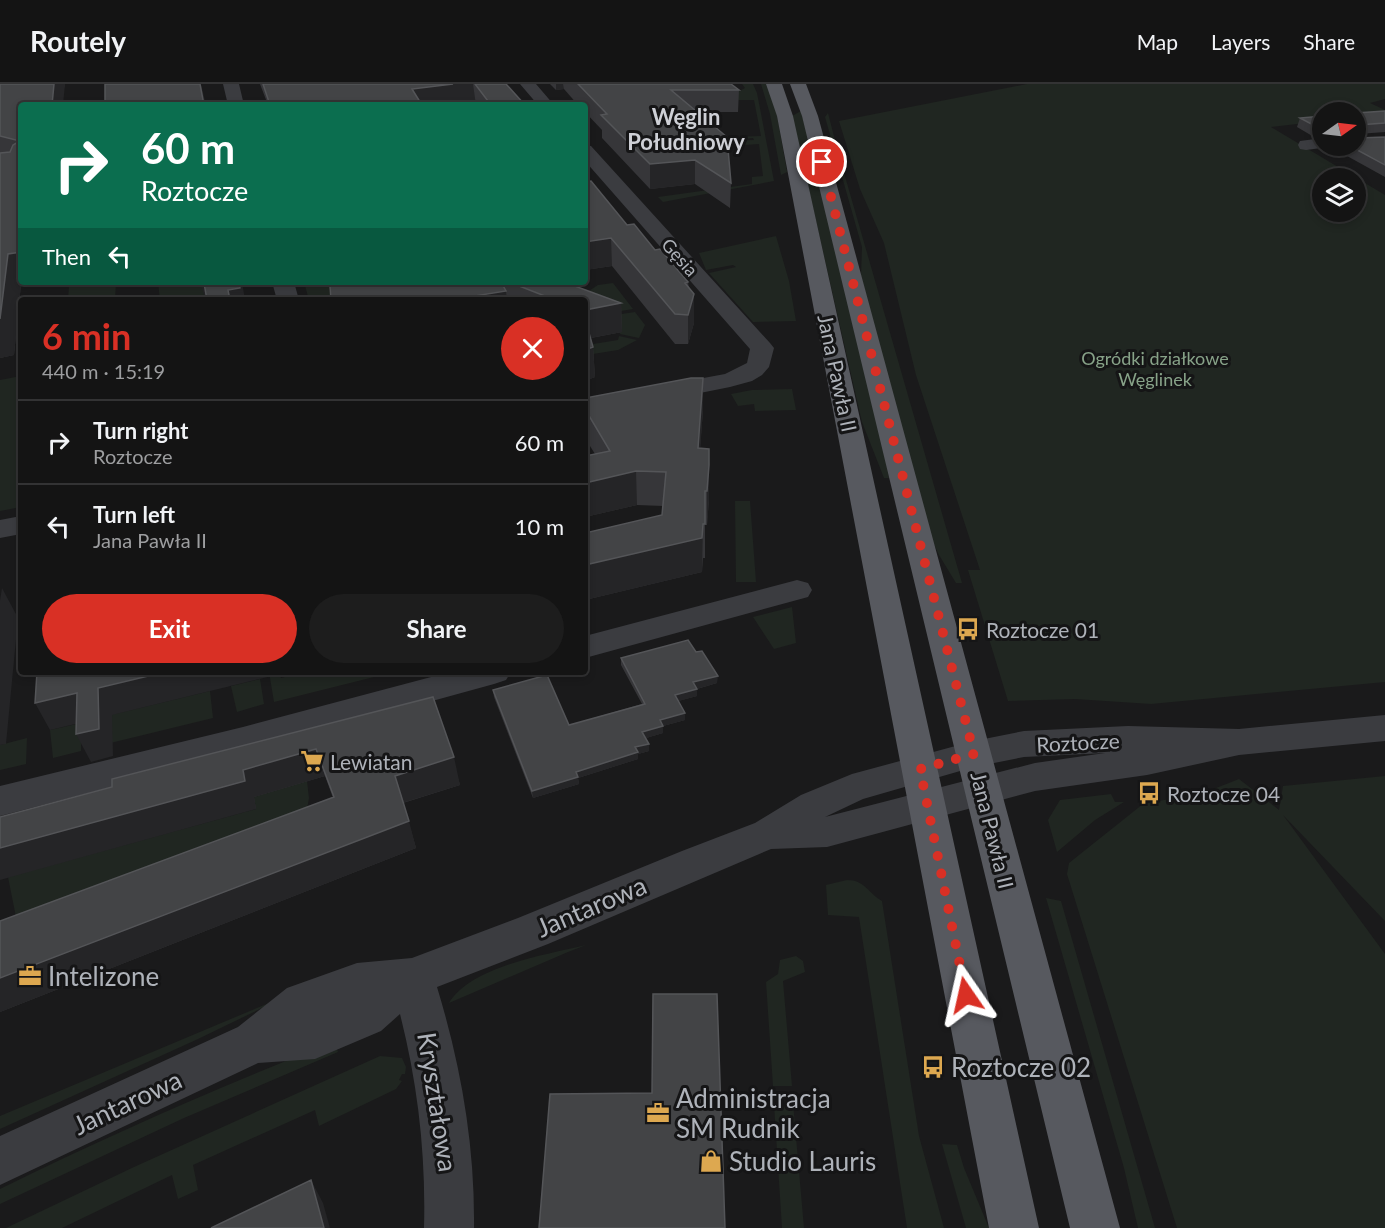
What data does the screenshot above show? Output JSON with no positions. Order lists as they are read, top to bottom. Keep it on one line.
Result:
{"streets":{"main road":["Jana Pawła II"],"street":["Gęsia","Roztocze","Jantarowa","Kryształowa"]},"crossings":[["Jana Pawła II","Roztocze"],["Jana Pawła II","Jantarowa"],["Roztocze","Jantarowa"],["Jantarowa","Kryształowa"]],"districts":["Węglin Południowy"],"parks":["Ogródki działkowe Węglinek"],"places":{"bus stop":["Roztocze 01","Roztocze 04","Roztocze 02"],"supermarket":["Lewiatan"],"office":["Intelizone","Administracja SM Rudnik"],"shop":["Studio Lauris"]},"north":"right","page":{"header":"Routely","nav":["Map","Layers","Share"],"turn":["60 m","Roztocze"],"then":"Then","heading":["6 min","440 m · 15:19"],"list":[{"name":"Turn right","note":"Roztocze","value":"60 m"},{"name":"Turn left","note":"Jana Pawła II","value":"10 m"}],"buttons":["Exit","Share"]}}
